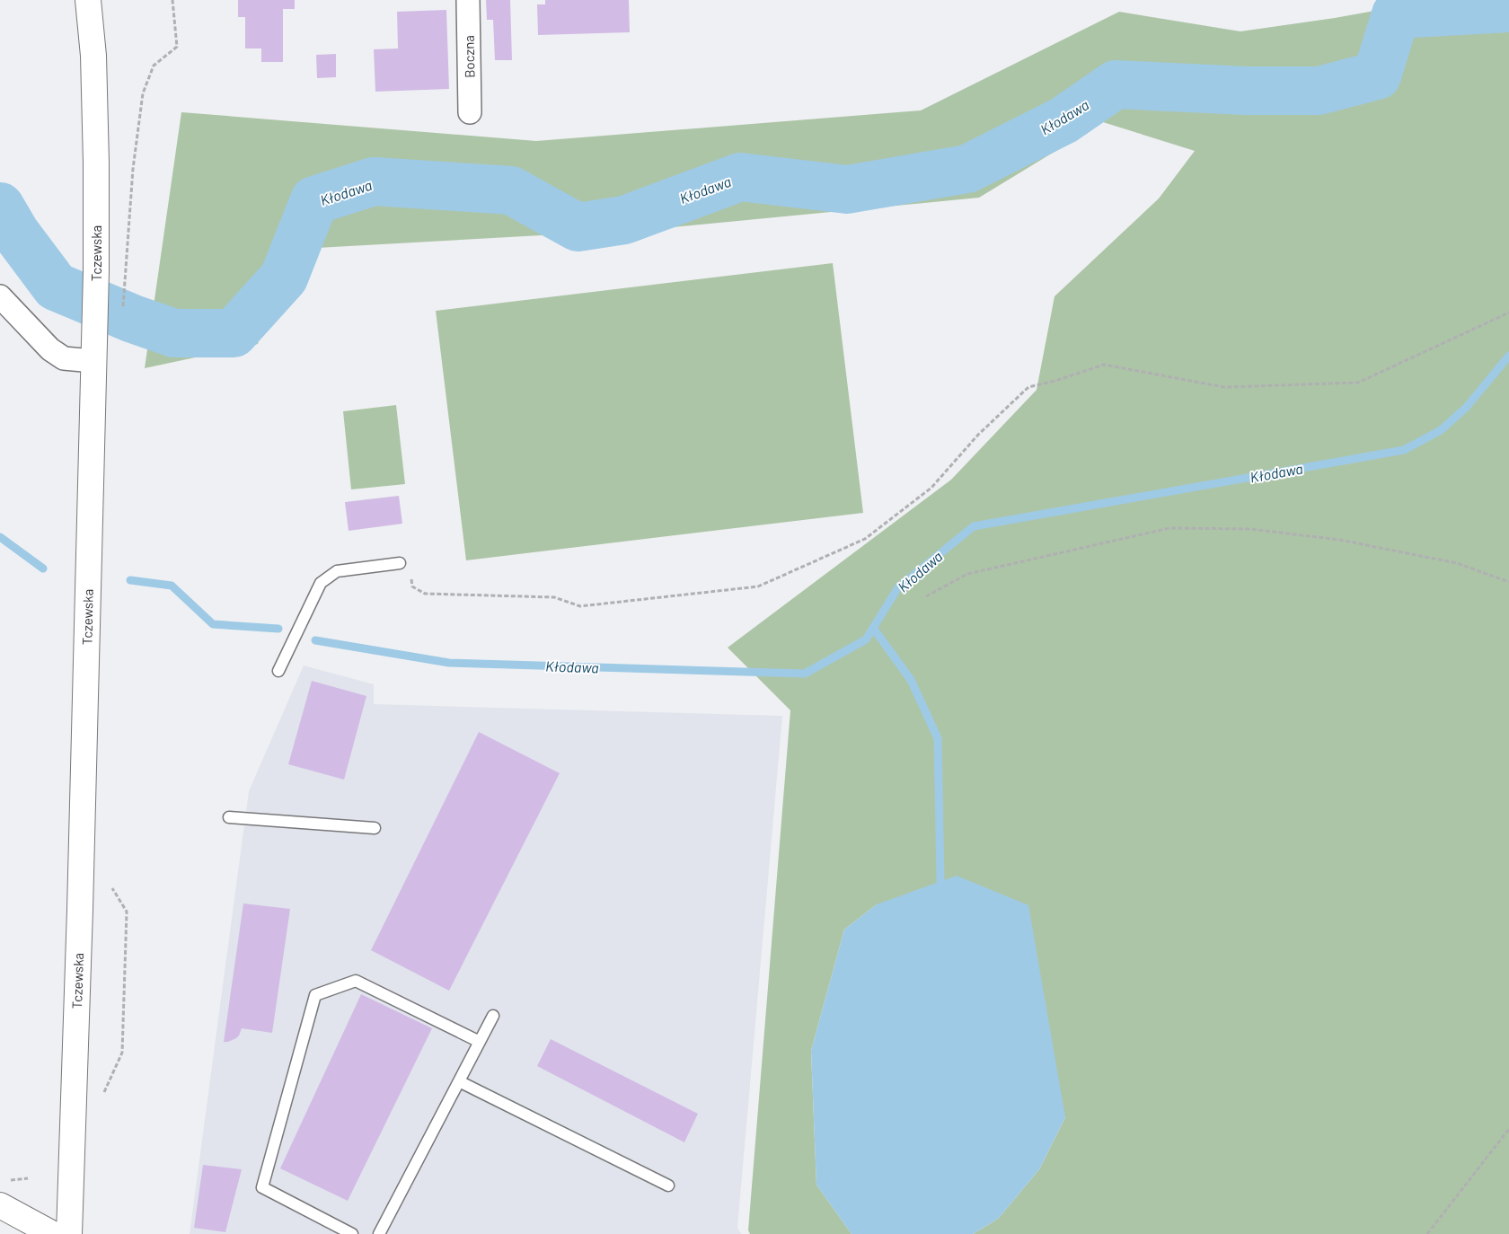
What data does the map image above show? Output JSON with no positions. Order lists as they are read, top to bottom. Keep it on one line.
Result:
{"streets":{"main road":["Tczewska"],"street":["Boczna"]},"water":["Kłodawa"]}
